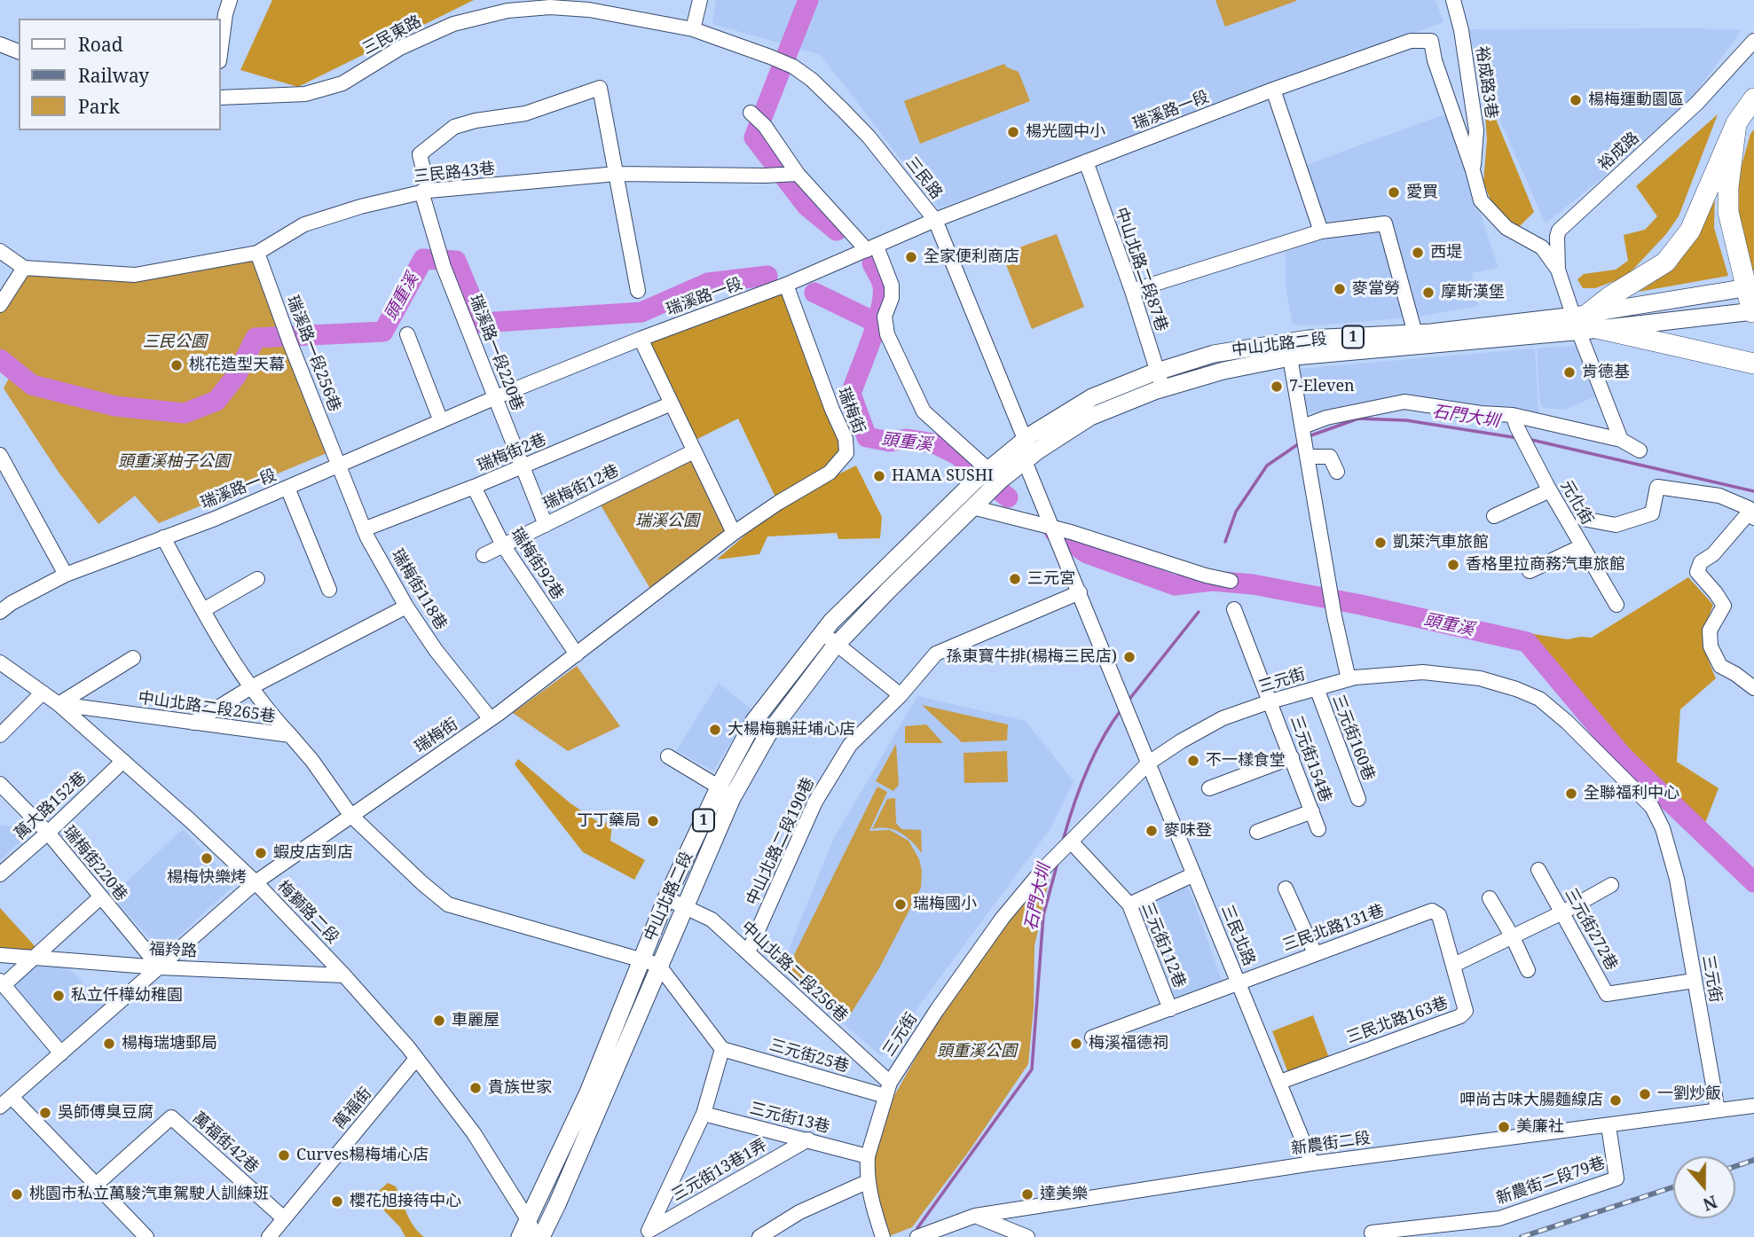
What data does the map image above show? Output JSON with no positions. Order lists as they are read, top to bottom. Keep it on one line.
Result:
{"streets":{"main road":["1","中山北路二段"],"street":["三民東路","裕成路3巷","瑞溪路一段","裕成路","三民路43巷","三民路","中山北路二段87巷","瑞溪路一段220巷","瑞溪路一段256巷","瑞梅街","瑞梅街2巷","瑞梅街12巷","元化街","瑞梅街92巷","瑞梅街118巷","三元街","中山北路二段265巷","三元街160巷","三元街154巷","萬大路152巷","中山北路二段190巷","瑞梅街220巷","梅獅路二段","三民北路131巷","三元街272巷","三民北路","三元街112巷","福羚路","中山北路二段256巷","三民北路163巷","三元街25巷","萬福街","三元街13巷","萬福街42巷","新農街二段","三元街13巷1弄","新農街二段79巷"]},"crossings":[["三民東路","三民路"],["裕成路3巷","瑞溪路一段"],["裕成路3巷","裕成路"],["裕成路3巷","中山北路二段"],["瑞溪路一段","三民路"],["瑞溪路一段","中山北路二段87巷"],["瑞溪路一段","瑞溪路一段220巷"],["瑞溪路一段","瑞溪路一段256巷"],["瑞溪路一段","瑞梅街"],["瑞溪路一段","瑞梅街118巷"],["三民路43巷","瑞溪路一段220巷"],["三民路43巷","瑞溪路一段256巷"],["三民路","中山北路二段"],["中山北路二段87巷","中山北路二段"],["1","中山北路二段"],["中山北路二段","中山北路二段265巷"],["中山北路二段","梅獅路二段"],["中山北路二段","中山北路二段256巷"],["瑞溪路一段220巷","瑞梅街2巷"],["瑞溪路一段220巷","瑞梅街12巷"],["瑞溪路一段256巷","瑞梅街118巷"],["瑞梅街","瑞梅街92巷"],["瑞梅街","瑞梅街118巷"],["瑞梅街","中山北路二段265巷"],["瑞梅街","瑞梅街220巷"],["瑞梅街","梅獅路二段"],["瑞梅街","福羚路"],["瑞梅街2巷","瑞梅街92巷"],["瑞梅街2巷","瑞梅街118巷"],["瑞梅街12巷","瑞梅街92巷"],["三元街","三元街160巷"],["三元街","三元街154巷"],["三元街","三元街272巷"],["三元街","三民北路"],["三元街","三元街112巷"],["三元街","中山北路二段256巷"],["三元街","三元街25巷"],["三元街","三元街13巷"],["三元街","新農街二段"],["中山北路二段265巷","梅獅路二段"],["萬大路152巷","瑞梅街220巷"],["萬大路152巷","梅獅路二段"],["中山北路二段190巷","三民北路"],["中山北路二段190巷","中山北路二段256巷"],["瑞梅街220巷","福羚路"],["梅獅路二段","福羚路"],["梅獅路二段","萬福街"],["三民北路131巷","三民北路"],["三民北路131巷","三元街112巷"],["三民北路131巷","三民北路163巷"],["三民北路","三民北路163巷"],["三民北路","新農街二段"],["中山北路二段256巷","三元街25巷"],["萬福街","萬福街42巷"],["三元街13巷","三元街13巷1弄"],["新農街二段","新農街二段79巷"]],"water":["頭重溪","石門大圳"],"parks":["三民公園","頭重溪柚子公園","瑞溪公園","頭重溪公園"],"places":["楊梅運動園區","楊光國中小","愛買","西堤","全家便利商店","麥當勞","摩斯漢堡","桃花造型天幕","肯德基","7-Eleven","HAMA SUSHI","凱萊汽車旅館","香格里拉商務汽車旅館","三元宮","孫東寶牛排(楊梅三民店)","大楊梅鵝莊埔心店","不一樣食堂","全聯福利中心","丁丁藥局","麥味登","蝦皮店到店","楊梅快樂烤","瑞梅國小","私立仟樺幼稚園","車麗屋","楊梅瑞塘郵局","梅溪福德祠","貴族世家","一劉炒飯","呷尚古味大腸麵線店","吳師傅臭豆腐","美廉社","Curves楊梅埔心店","桃園市私立萬駿汽車駕駛人訓練班","達美樂","櫻花旭接待中心"],"legend":["Road","Railway","Park"],"north":"bottom"}
